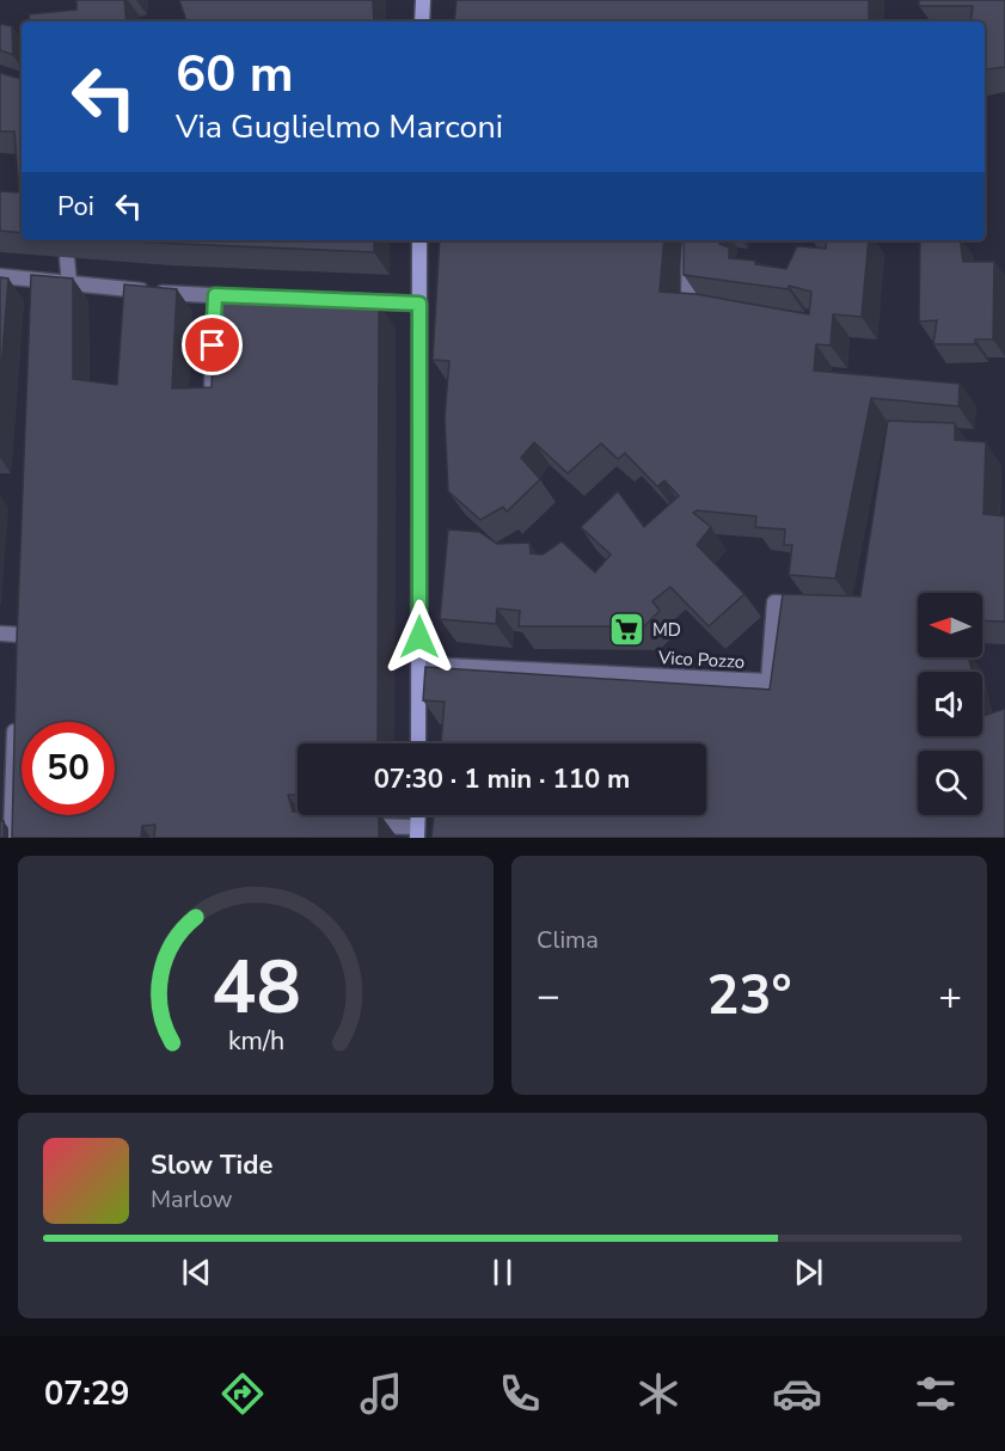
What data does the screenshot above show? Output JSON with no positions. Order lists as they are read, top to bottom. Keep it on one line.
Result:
{"streets":{"street":["Vico Pozzo"]},"places":{"supermarket":["MD"]},"north":"left","page":{"turn":["60 m","Via Guglielmo Marconi"],"then":"Poi","limit":"50","trip":"07:30 · 1 min · 110 m","tile":"Clima","heat":["−","23°","+"],"song":["Slow Tide","Marlow"],"tabs":"07:29","gauge":["48","km/h"]}}
